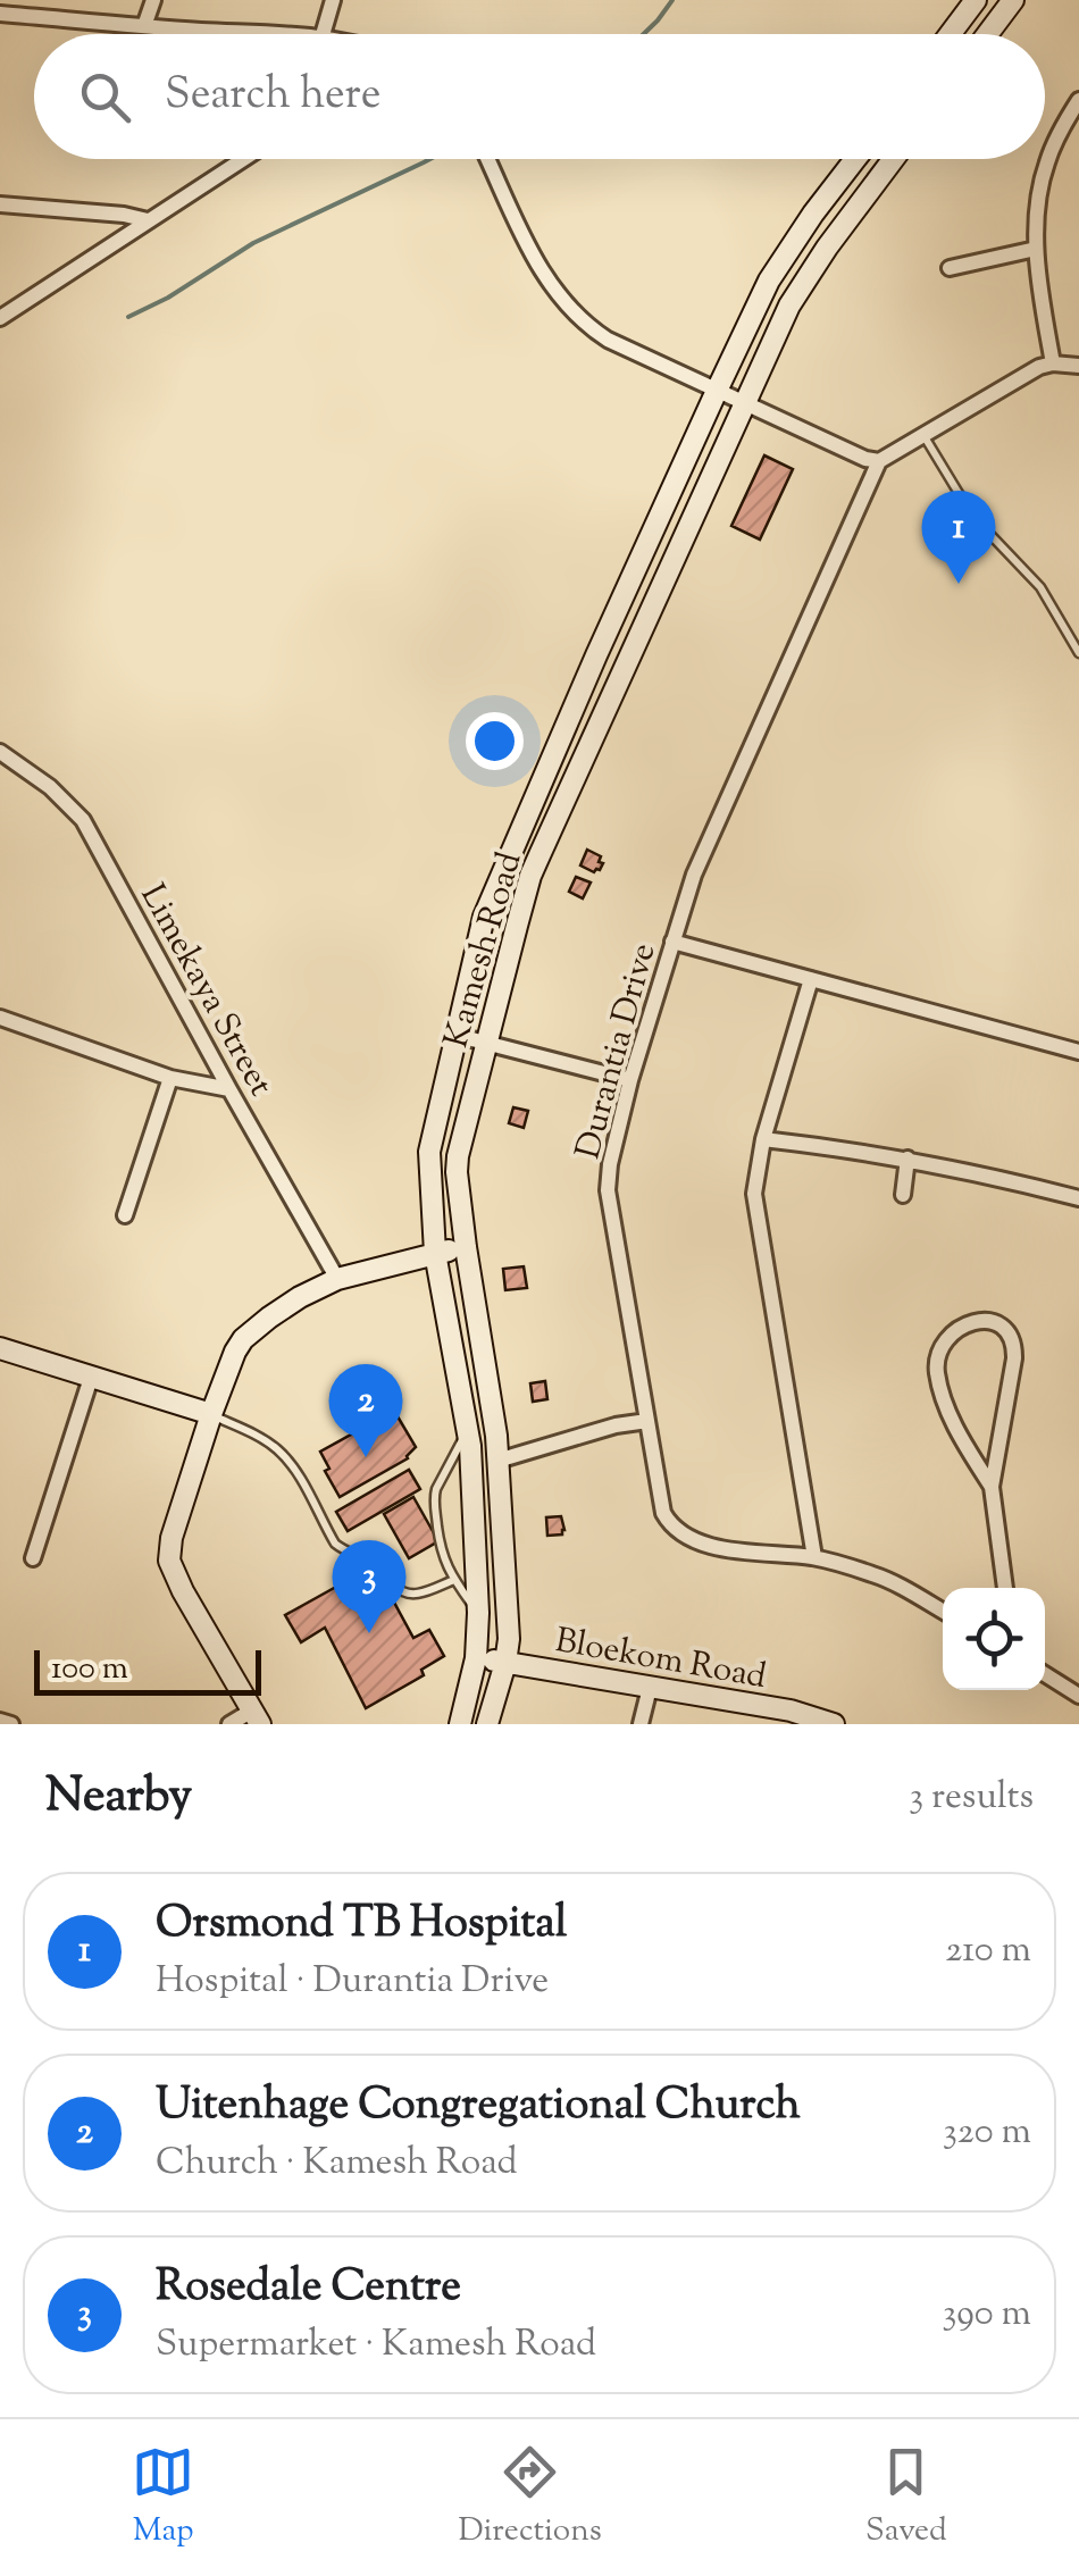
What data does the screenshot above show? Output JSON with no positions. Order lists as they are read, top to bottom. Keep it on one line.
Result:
{"streets":{"main road":["Kamesh Road","Bloekom Road"],"street":["Limekaya Street","Durantia Drive"]},"crossings":[["Kamesh Road","Bloekom Road"]],"scale_bar":"100 m","page":{"search":"Search here","pins":["1","2","3"],"scale":"100 m","heading":["Nearby","3 results"],"list":[{"mark":"1","name":"Orsmond TB Hospital","note":"Hospital · Durantia Drive","value":"210 m"},{"mark":"2","name":"Uitenhage Congregational Church","note":"Church · Kamesh Road","value":"320 m"},{"mark":"3","name":"Rosedale Centre","note":"Supermarket · Kamesh Road","value":"390 m"}],"nav":["Map","Directions","Saved"]}}
